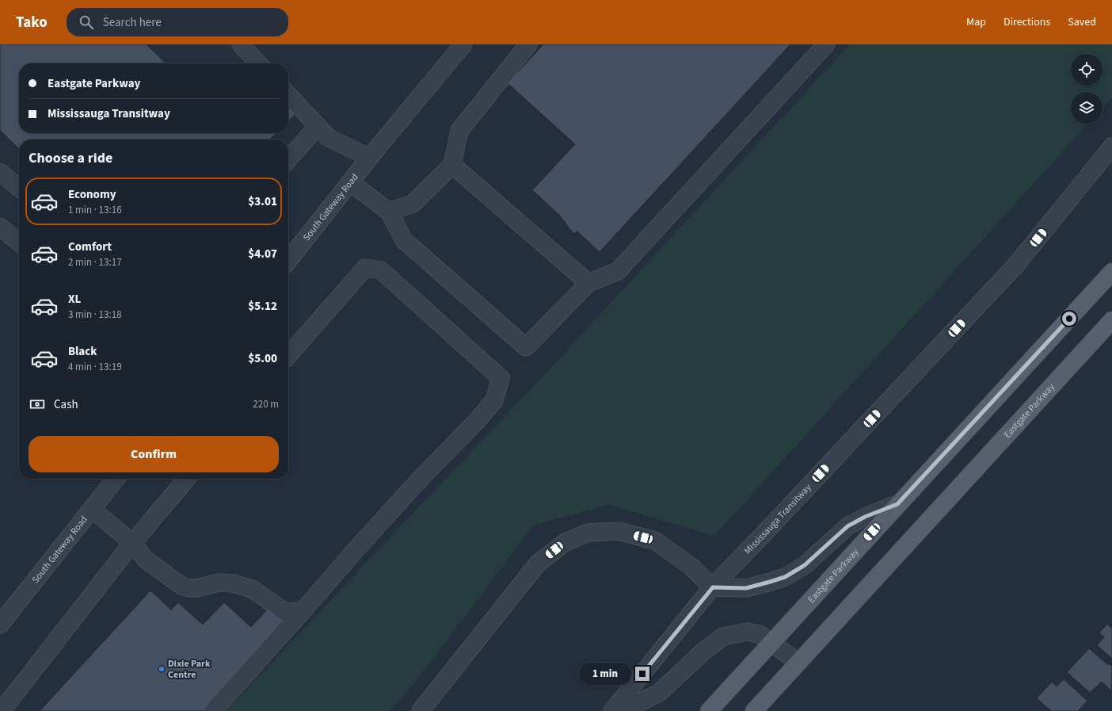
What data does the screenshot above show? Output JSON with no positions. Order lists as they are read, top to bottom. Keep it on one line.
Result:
{"streets":{"main road":["Eastgate Parkway"],"street":["South Gateway Road","Mississauga Transitway"]},"places":["Dixie Park Centre"],"page":{"header":"Tako","search":"Search here","nav":["Map","Directions","Saved"],"banner":["Eastgate Parkway","Mississauga Transitway"],"heading":"Choose a ride","list":[{"name":"Economy","note":"1 min · 13:16","value":"$3.01"},{"name":"Comfort","note":"2 min · 13:17","value":"$4.07"},{"name":"XL","note":"3 min · 13:18","value":"$5.12"},{"name":"Black","note":"4 min · 13:19","value":"$5.00"}],"pay":["Cash","220 m"],"buttons":"Confirm","bubble":"1 min"}}
